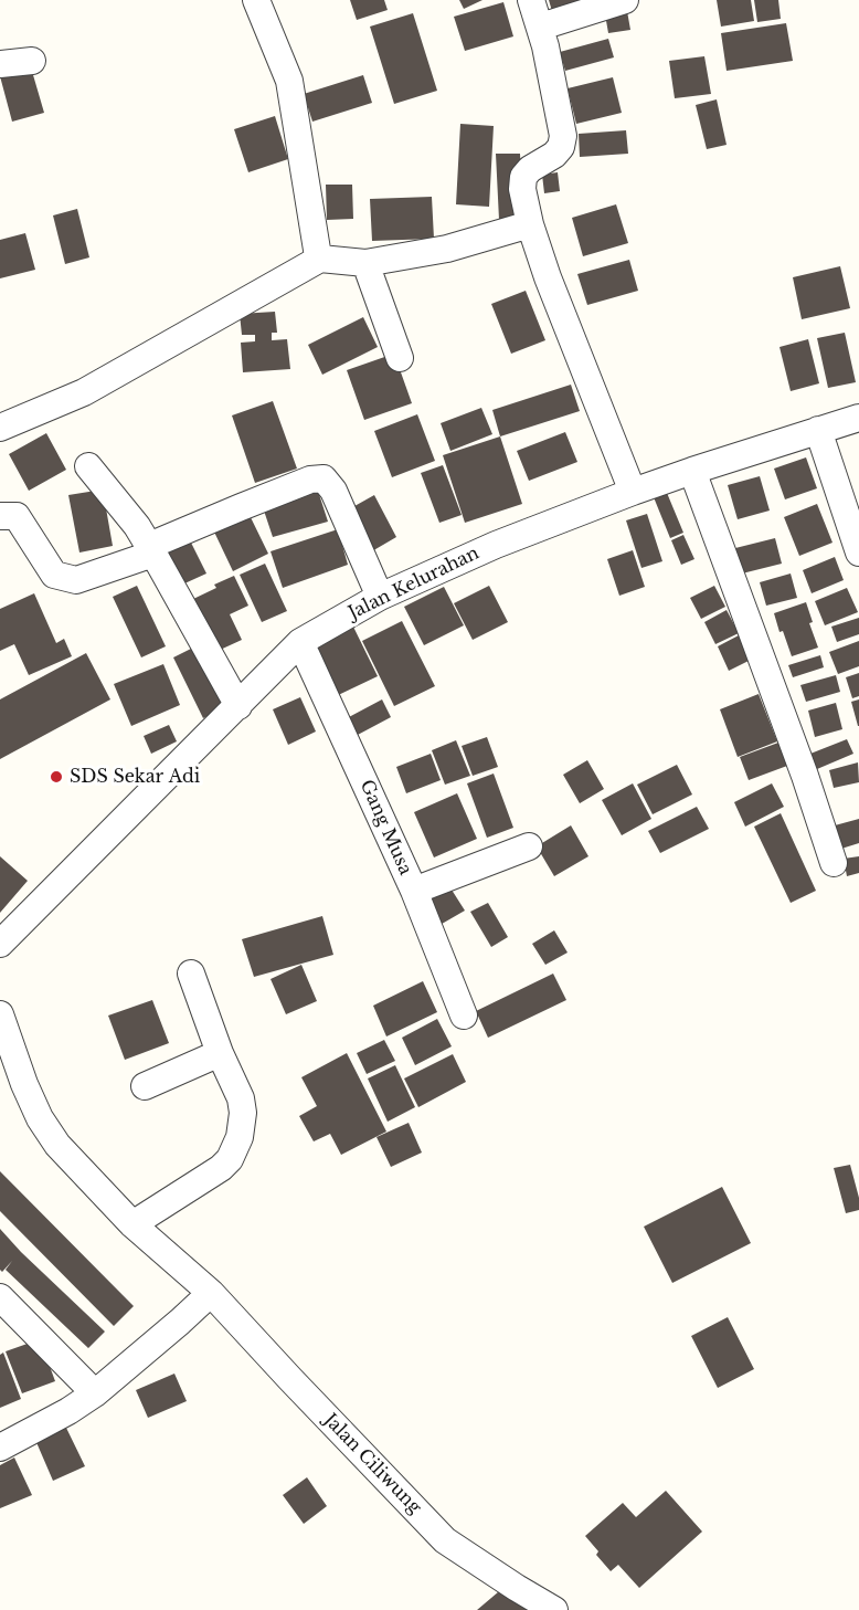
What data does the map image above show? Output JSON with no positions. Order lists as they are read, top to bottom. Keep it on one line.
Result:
{"streets":{"street":["Jalan Kelurahan","Gang Musa","Jalan Ciliwung"]},"crossings":[["Jalan Kelurahan","Gang Musa"]],"places":["SDS Sekar Adi"]}
